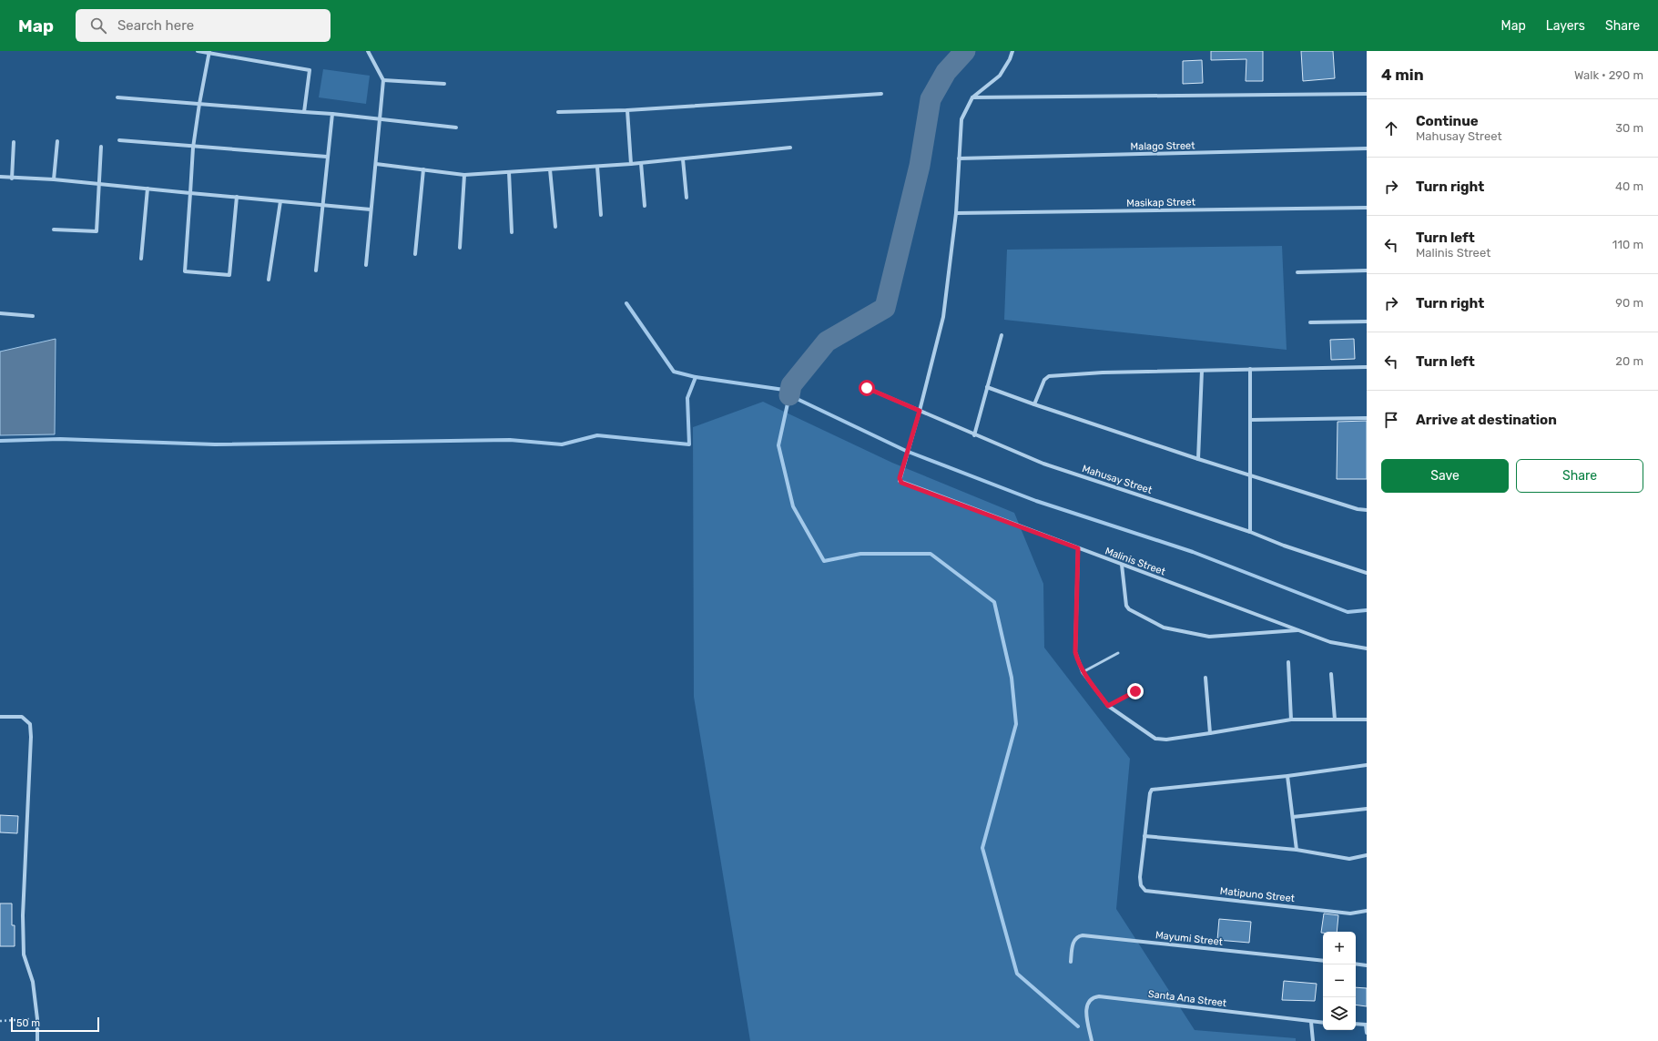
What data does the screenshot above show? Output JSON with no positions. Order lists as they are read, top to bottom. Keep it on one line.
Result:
{"streets":{"street":["Malago Street","Masikap Street","Mahusay Street","Malinis Street","Matipuno Street","Mayumi Street","Santa Ana Street"]},"crossings":[["Mahusay Street","Malinis Street"]],"scale_bar":"50 m","page":{"header":"Map","search":"Search here","nav":["Map","Layers","Share"],"heading":["4 min","Walk · 290 m"],"list":[["Continue","Mahusay Street","30 m"],["Turn right","40 m"],["Turn left","Malinis Street","110 m"],["Turn right","90 m"],["Turn left","20 m"],"Arrive at destination"],"buttons":["Save","Share"],"map_buttons":["+","−"],"scale":"50 m"}}
